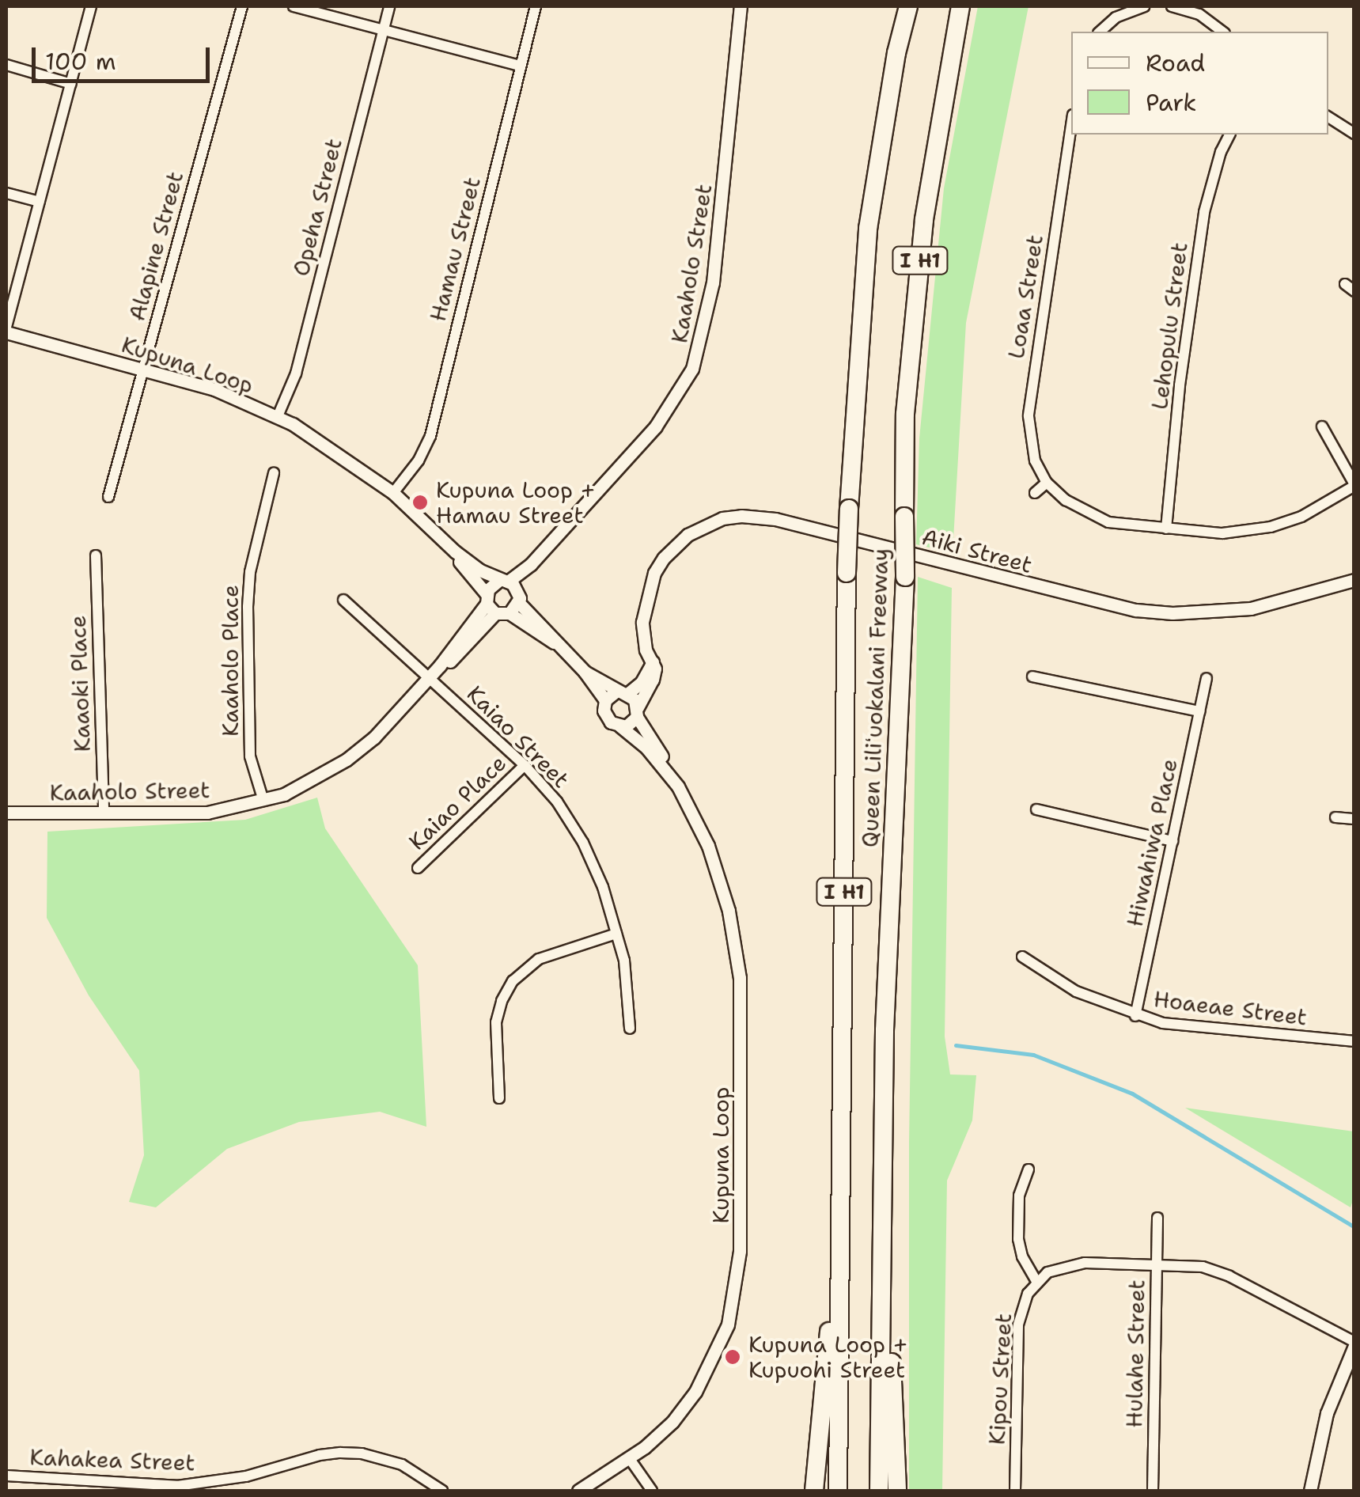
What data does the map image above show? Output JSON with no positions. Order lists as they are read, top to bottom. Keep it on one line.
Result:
{"streets":{"highway":["I H1","Queen Liliʻuokalani Freeway"],"street":["Opeha Street","Alapine Street","Hamau Street","Kaaholo Street","Loaa Street","Lehopulu Street","Kupuna Loop","Aiki Street","Kaaholo Place","Kaaoki Place","Kaiao Street","Kaiao Place","Hiwahiwa Place","Hoaeae Street","Hulahe Street","Kipou Street","Kahakea Street"]},"crossings":[["Opeha Street","Kupuna Loop"],["Alapine Street","Kupuna Loop"],["Hamau Street","Kupuna Loop"],["Kaaholo Street","Kupuna Loop"],["Kaaholo Street","Kaaholo Place"],["Kaaholo Street","Kaaoki Place"],["Kaaholo Street","Kaiao Street"],["Kupuna Loop","Aiki Street"],["Kaiao Street","Kaiao Place"],["Hiwahiwa Place","Hoaeae Street"]],"places":["Kupuna Loop + Hamau Street","Kupuna Loop + Kupuohi Street"],"legend":["Road","Park"],"scale_bar":"100 m"}
